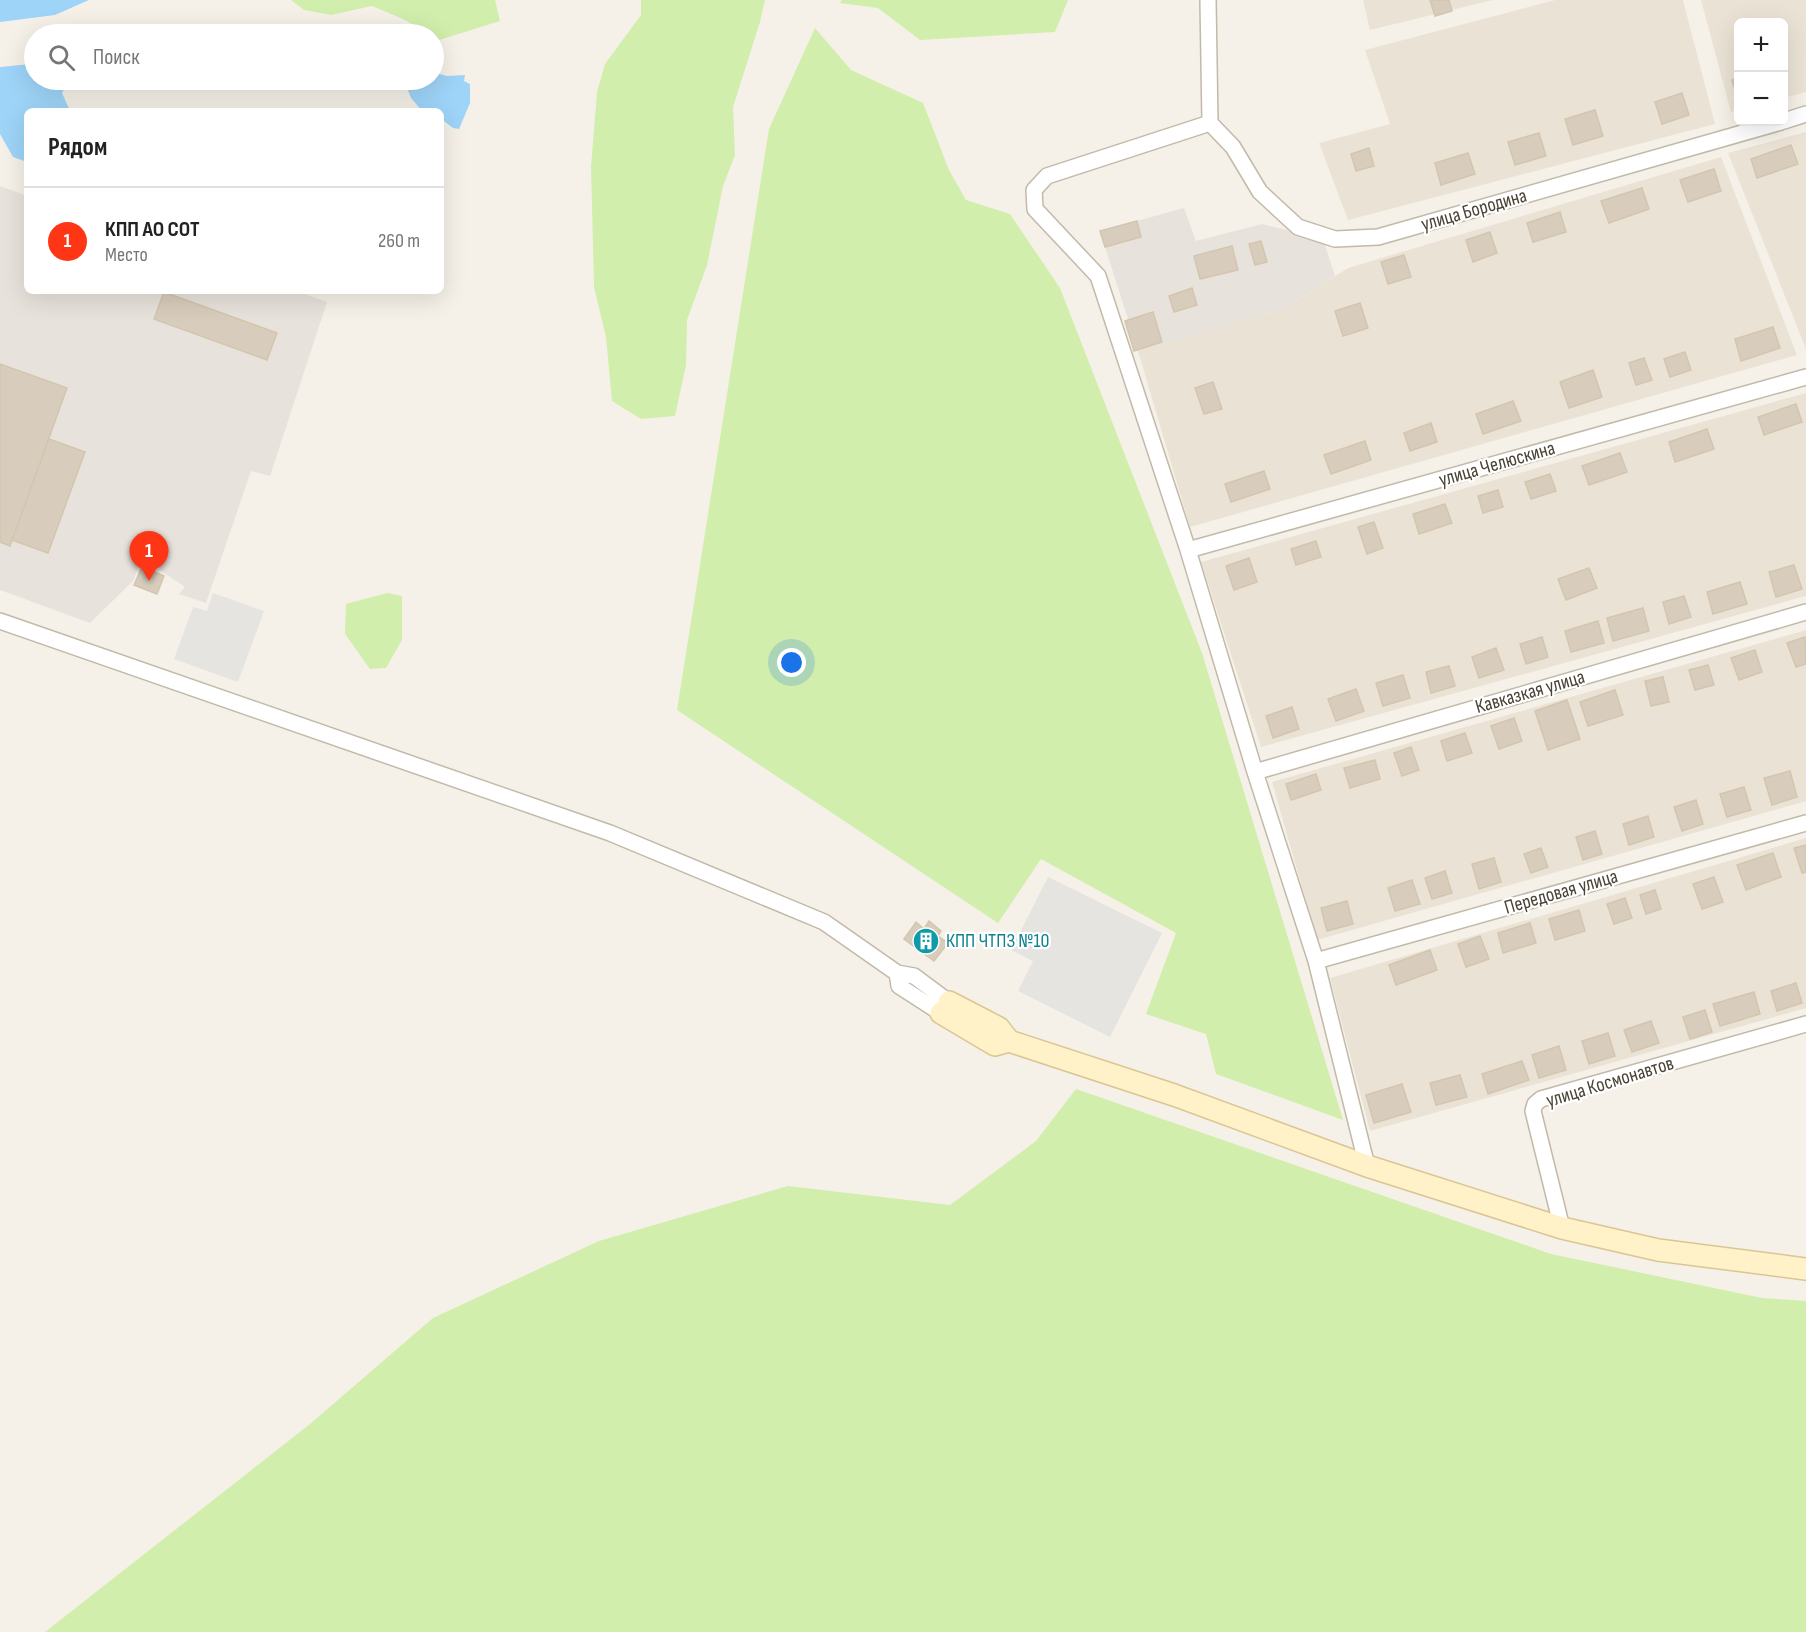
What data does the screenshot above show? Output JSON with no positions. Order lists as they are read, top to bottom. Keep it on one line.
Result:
{"streets":{"street":["улица Бородина","улица Челюскина","Кавказкая улица","Передовая улица","улица Космонавтов"]},"places":{"building":["КПП ЧТПЗ №10"]},"page":{"map_buttons":["+","−"],"search":"Поиск","heading":"Рядом","list":[{"mark":"1","name":"КПП АО СОТ","note":"Место","value":"260 m"}],"pins":"1"}}
